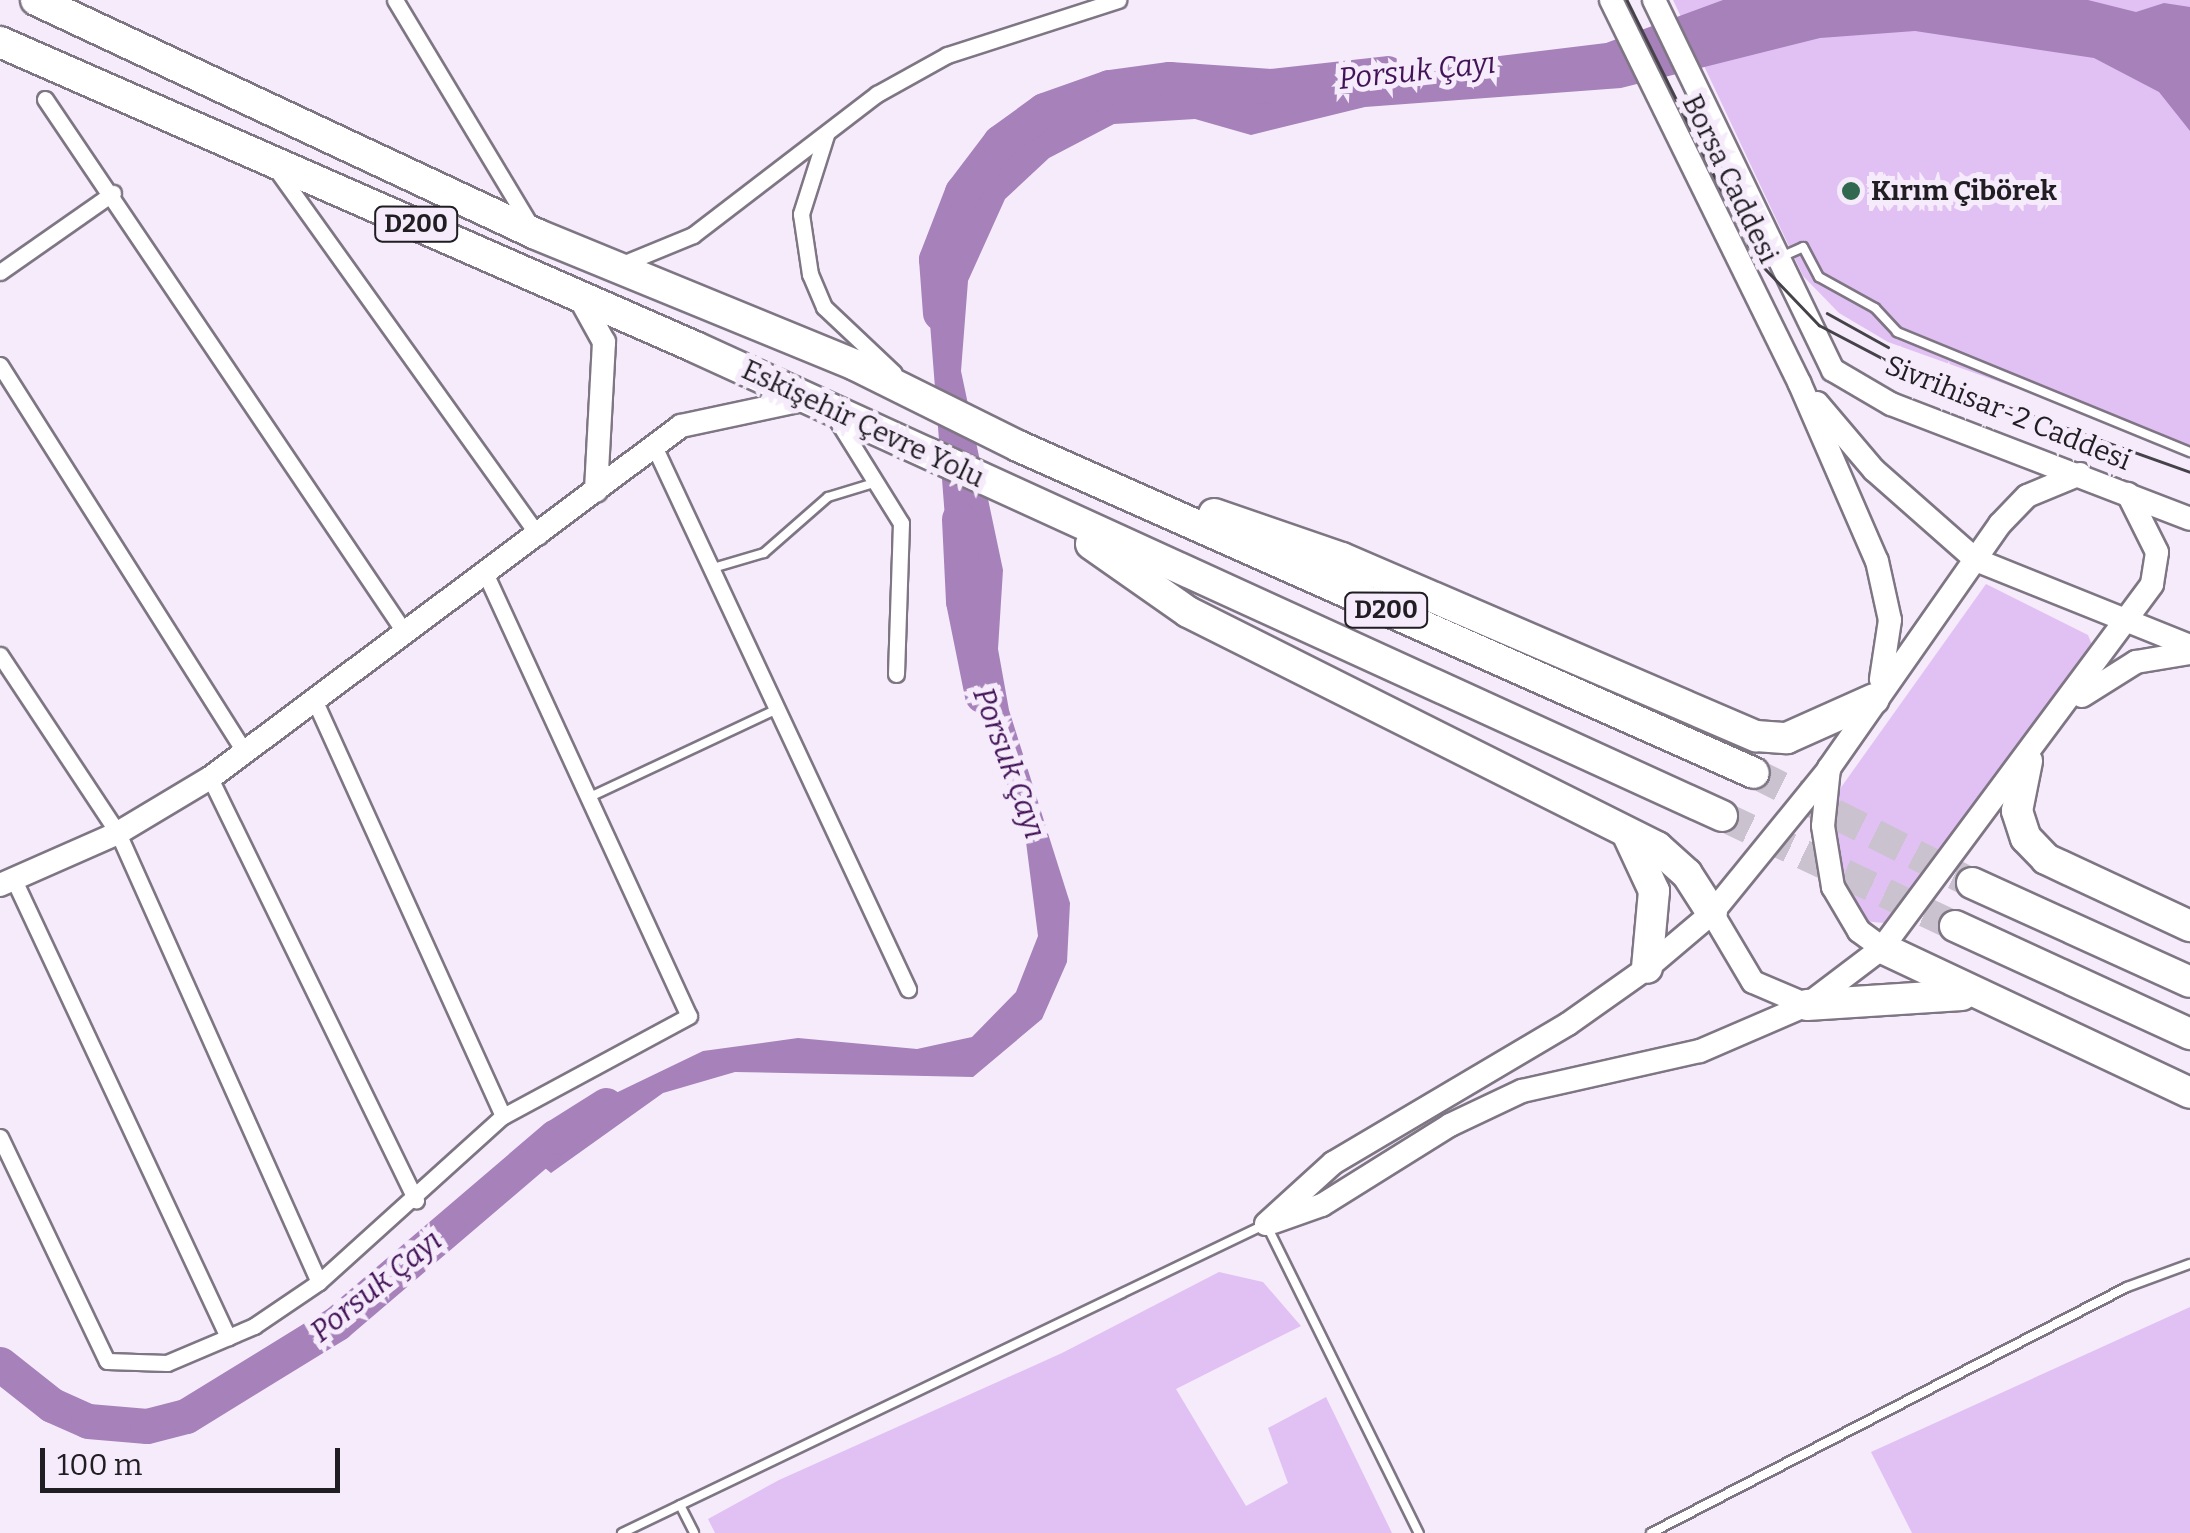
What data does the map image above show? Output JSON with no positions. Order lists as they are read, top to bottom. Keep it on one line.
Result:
{"streets":{"highway":["D200","Eskişehir Çevre Yolu"],"street":["Borsa Caddesi","Sivrihisar-2 Caddesi"]},"crossings":[["Borsa Caddesi","Sivrihisar-2 Caddesi"]],"water":["Porsuk Çayı"],"places":["Kırım Çibörek"],"scale_bar":"100 m"}
